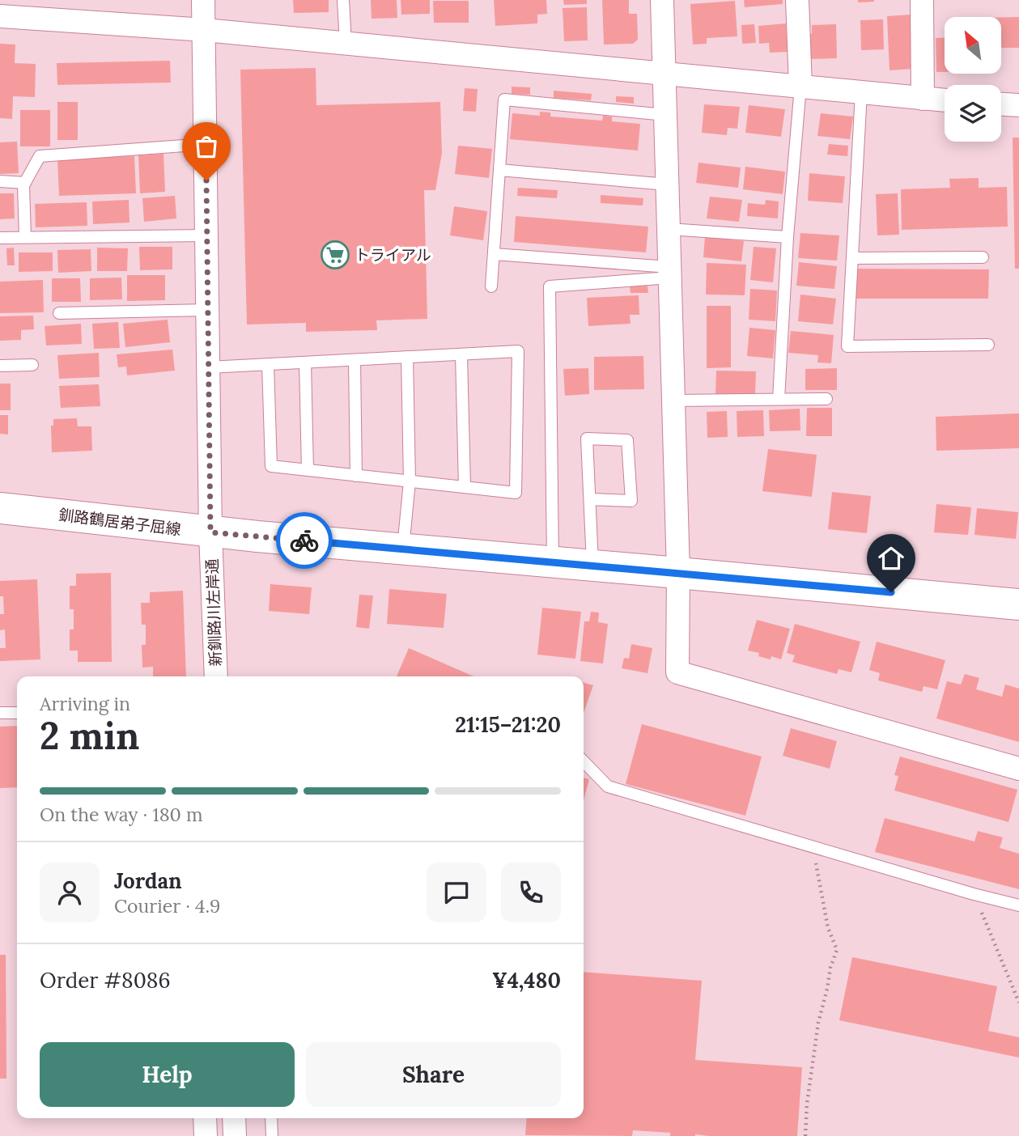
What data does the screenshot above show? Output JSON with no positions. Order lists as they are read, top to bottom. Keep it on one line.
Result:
{"streets":{"main road":["釧路鶴居弟子屈線"],"street":["新釧路川左岸通"]},"crossings":[["釧路鶴居弟子屈線","新釧路川左岸通"]],"places":{"supermarket":["トライアル"]},"north":"top left","page":{"heading":["2 min","Arriving in","21:15–21:20"],"panel":["Jordan","Courier · 4.9","Order #8086","¥4,480"],"bar":"On the way · 180 m","buttons":["Help","Share"]}}
